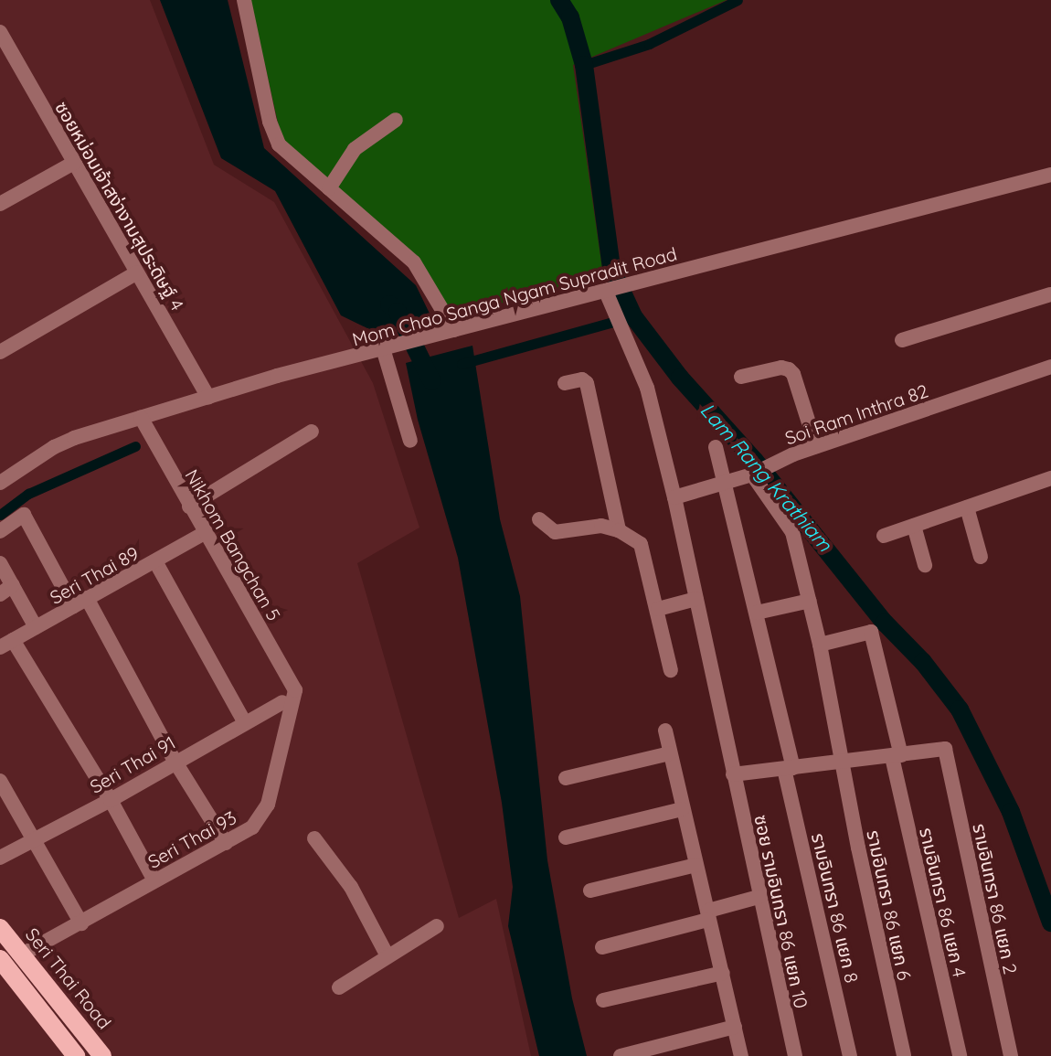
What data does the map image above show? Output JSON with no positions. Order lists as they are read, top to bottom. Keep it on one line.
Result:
{"streets":{"main road":["Seri Thai Road"],"street":["ซอยหม่อมเจ้าสง่างามสุประดิษฐ์ 4","Mom Chao Sanga Ngam Supradit Road","Soi Ram Inthra 82","Nikhom Bangchan 5","Seri Thai 89","Seri Thai 91","Seri Thai 93","รามอินทรา 86 แยก 2","รามอินทรา 86 แยก 4","รามอินทรา 86 แยก 6","รามอินทรา 86 แยก 8","ซอย รามอินทรา 86 แยก 10"]},"crossings":[["ซอยหม่อมเจ้าสง่างามสุประดิษฐ์ 4","Mom Chao Sanga Ngam Supradit Road"],["Mom Chao Sanga Ngam Supradit Road","Nikhom Bangchan 5"],["Mom Chao Sanga Ngam Supradit Road","ซอย รามอินทรา 86 แยก 10"],["Soi Ram Inthra 82","รามอินทรา 86 แยก 6"],["Soi Ram Inthra 82","รามอินทรา 86 แยก 8"],["Soi Ram Inthra 82","ซอย รามอินทรา 86 แยก 10"],["Nikhom Bangchan 5","Seri Thai 89"],["Nikhom Bangchan 5","Seri Thai 93"],["Seri Thai 93","Seri Thai Road"],["รามอินทรา 86 แยก 2","รามอินทรา 86 แยก 4"],["รามอินทรา 86 แยก 4","รามอินทรา 86 แยก 6"]],"water":["Lam Rang Krathiam"]}
